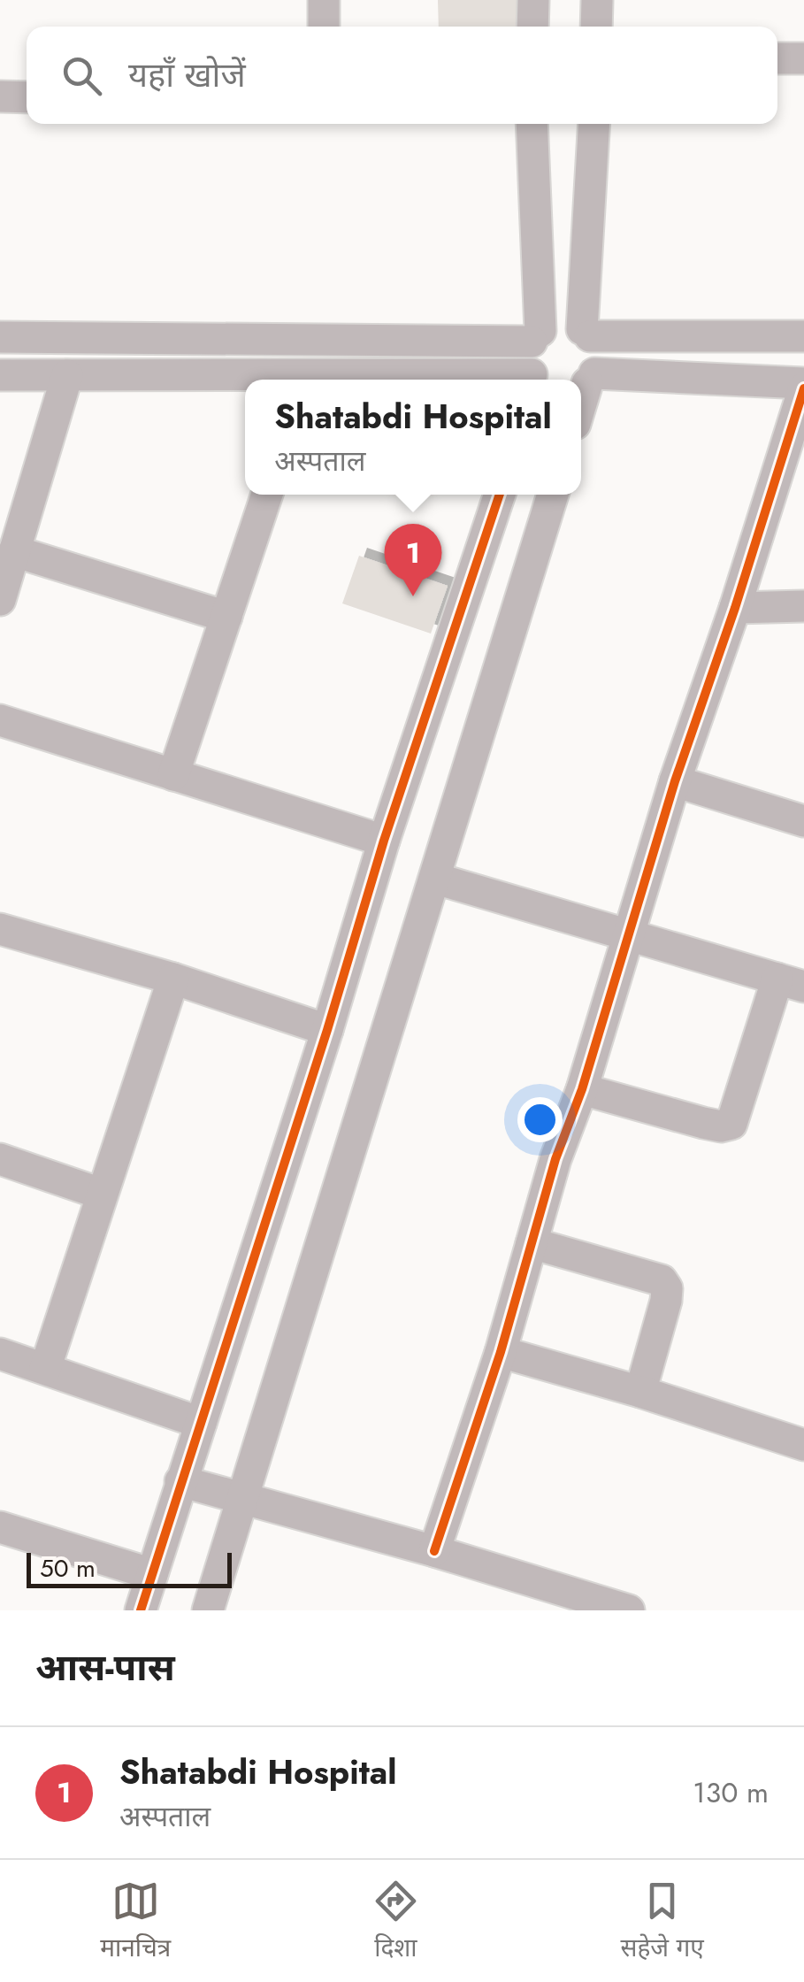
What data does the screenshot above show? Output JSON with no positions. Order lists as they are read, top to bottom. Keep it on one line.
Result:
{"scale_bar":"50 m","page":{"search":"यहाँ खोजें","popup":["Shatabdi Hospital","अस्पताल"],"pins":"1","scale":"50 m","heading":"आस-पास","list":[{"mark":"1","name":"Shatabdi Hospital","note":"अस्पताल","value":"130 m"}],"nav":["मानचित्र","दिशा","सहेजे गए"]}}
